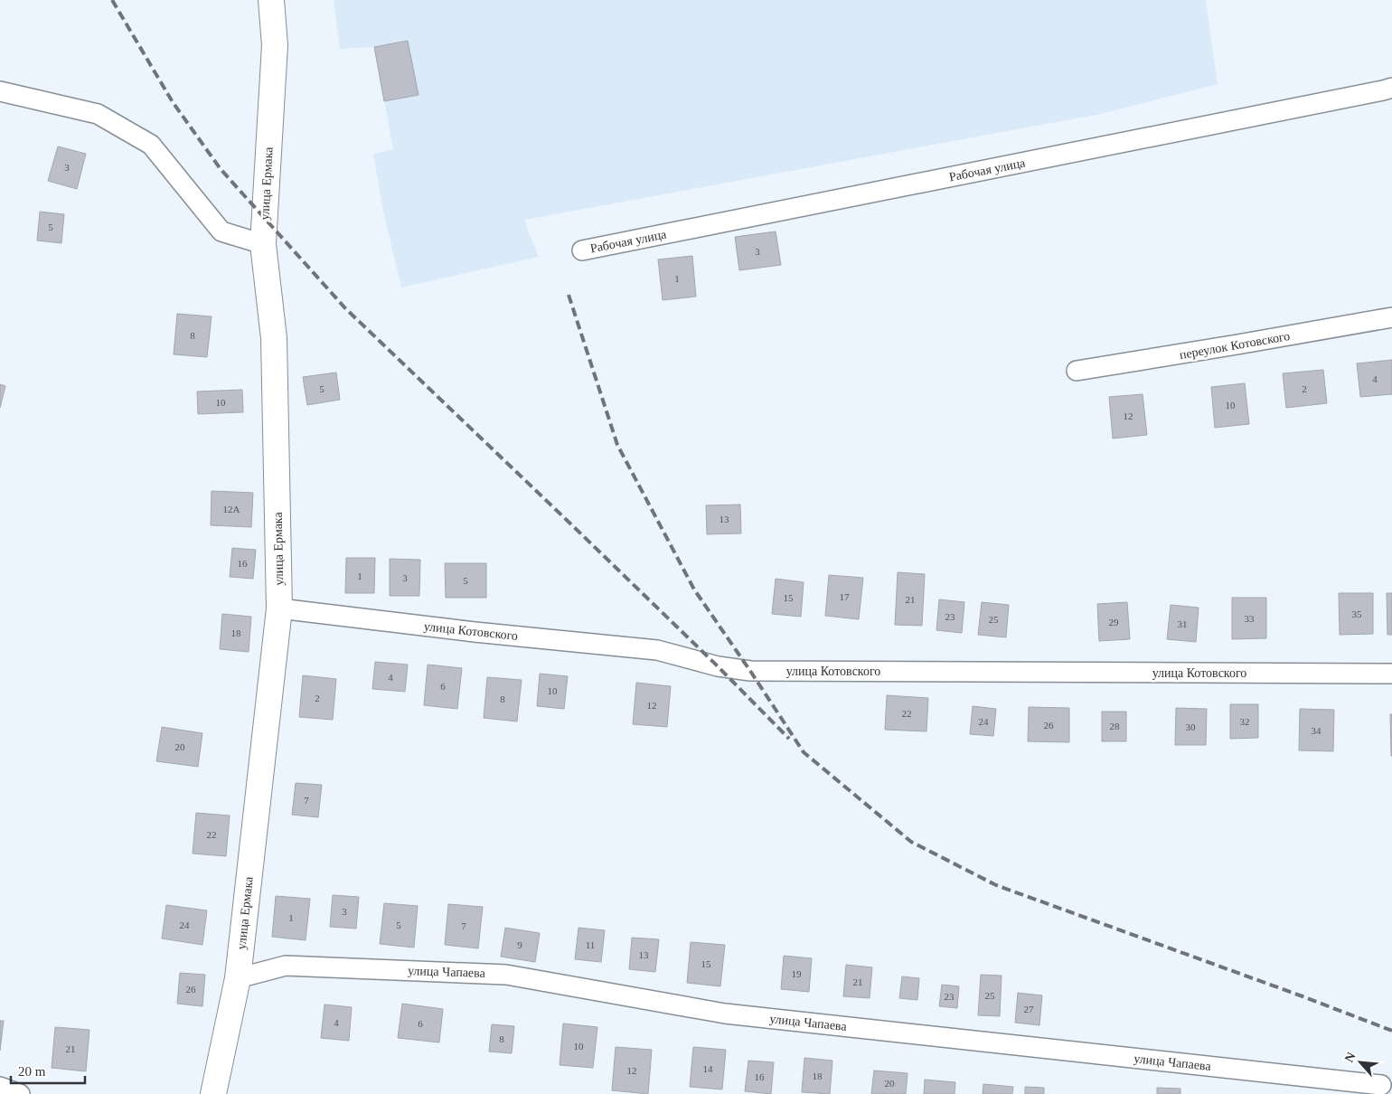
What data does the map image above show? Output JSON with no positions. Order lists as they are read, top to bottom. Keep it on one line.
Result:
{"streets":{"street":["Рабочая улица","улица Ермака","переулок Котовского","улица Котовского","улица Чапаева"]},"crossings":[["улица Ермака","улица Котовского"],["улица Ермака","улица Чапаева"]],"house_numbers":["3","5","3","1","8","4","5","2","10","10","12","12А","13","16","1","3","5","17","15","21","35","23","33","25","29","31","18","4","6","10","2","8","12","22","24","32","26","28","30","34","20","7","22","3","1","24","5","7","9","11","13","15","19","21","26","25","23","27","4","6","8","10","21","14","12","18","16","20"],"scale_bar":"20 m","north":"top left"}
